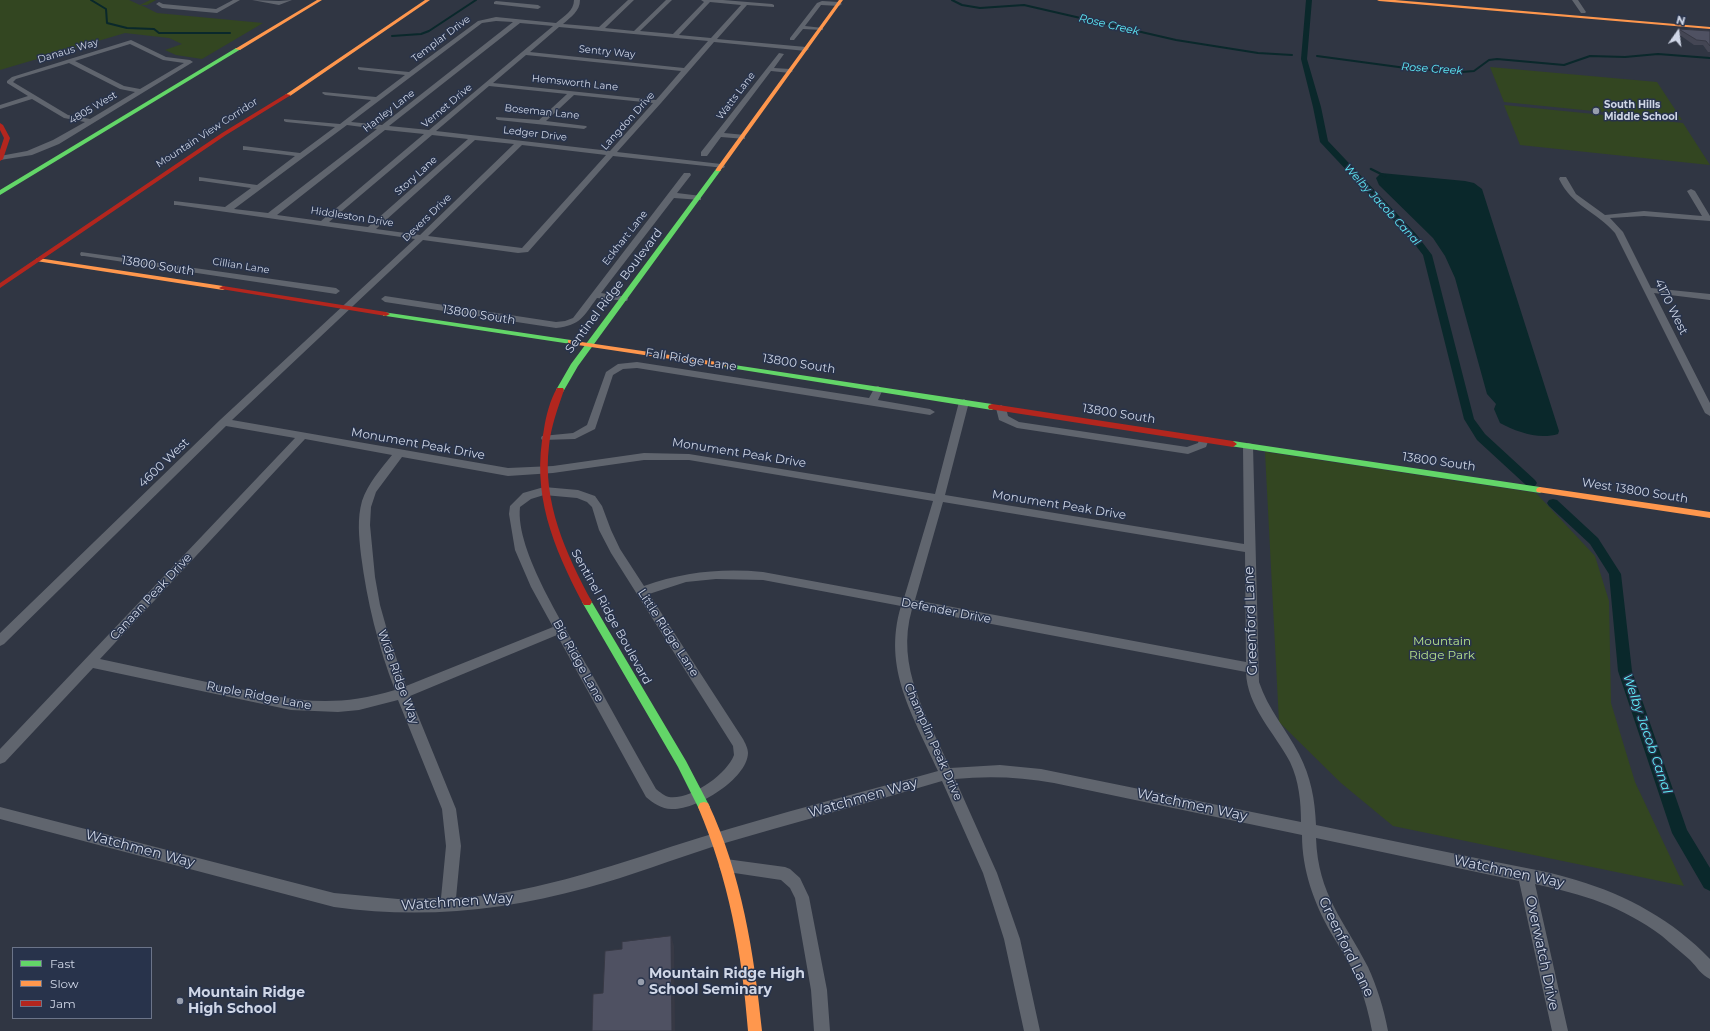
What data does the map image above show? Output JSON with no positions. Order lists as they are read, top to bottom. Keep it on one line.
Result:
{"streets":{"main road":["Mountain View Corridor","13800 South","Sentinel Ridge Boulevard","West 13800 South"],"street":["Templar Drive","Danaus Way","Sentry Way","Hemsworth Lane","Watts Lane","Vernet Drive","4805 West","Hanley Lane","Boseman Lane","Langdon Drive","Ledger Drive","Story Lane","Hiddleston Drive","Devers Drive","Eckhart Lane","Cillian Lane","4170 West","Fall Ridge Lane","Monument Peak Drive","4600 West","Canaan Peak Drive","Defender Drive","Greenford Lane","Little Ridge Lane","Big Ridge Lane","Wide Ridge Way","Ruple Ridge Lane","Champlin Peak Drive","Watchmen Way","Overwatch Drive"]},"crossings":[["Templar Drive","Vernet Drive"],["Templar Drive","Hanley Lane"],["Templar Drive","Langdon Drive"],["Templar Drive","Ledger Drive"],["Templar Drive","Hiddleston Drive"],["Templar Drive","Sentinel Ridge Boulevard"],["Danaus Way","4805 West"],["Sentry Way","Vernet Drive"],["Sentry Way","Langdon Drive"],["Hemsworth Lane","Vernet Drive"],["Hemsworth Lane","Langdon Drive"],["Watts Lane","Sentinel Ridge Boulevard"],["Vernet Drive","Ledger Drive"],["Vernet Drive","Hiddleston Drive"],["Hanley Lane","Ledger Drive"],["Hanley Lane","Hiddleston Drive"],["Langdon Drive","Ledger Drive"],["Langdon Drive","Hiddleston Drive"],["Mountain View Corridor","13800 South"],["Ledger Drive","Story Lane"],["Ledger Drive","Devers Drive"],["Ledger Drive","Sentinel Ridge Boulevard"],["Story Lane","Hiddleston Drive"],["Hiddleston Drive","Devers Drive"],["Devers Drive","13800 South"],["Devers Drive","4600 West"],["13800 South","Sentinel Ridge Boulevard"],["13800 South","4600 West"],["13800 South","West 13800 South"],["13800 South","Greenford Lane"],["13800 South","Champlin Peak Drive"],["Sentinel Ridge Boulevard","Fall Ridge Lane"],["Sentinel Ridge Boulevard","Monument Peak Drive"],["Sentinel Ridge Boulevard","Little Ridge Lane"],["Sentinel Ridge Boulevard","Big Ridge Lane"],["Sentinel Ridge Boulevard","Watchmen Way"],["Monument Peak Drive","4600 West"],["Monument Peak Drive","Canaan Peak Drive"],["Monument Peak Drive","Greenford Lane"],["Monument Peak Drive","Wide Ridge Way"],["Monument Peak Drive","Champlin Peak Drive"],["Canaan Peak Drive","Ruple Ridge Lane"],["Defender Drive","Greenford Lane"],["Defender Drive","Little Ridge Lane"],["Defender Drive","Champlin Peak Drive"],["Greenford Lane","Watchmen Way"],["Little Ridge Lane","Big Ridge Lane"],["Big Ridge Lane","Ruple Ridge Lane"],["Wide Ridge Way","Ruple Ridge Lane"],["Wide Ridge Way","Watchmen Way"],["Champlin Peak Drive","Watchmen Way"],["Watchmen Way","Overwatch Drive"]],"water":["Rose Creek","Welby Jacob Canal"],"parks":["Mountain Ridge Park"],"places":["South Hills Middle School","Mountain Ridge High School Seminary","Mountain Ridge High School"],"legend":["Fast","Slow","Jam"],"north":"top"}
